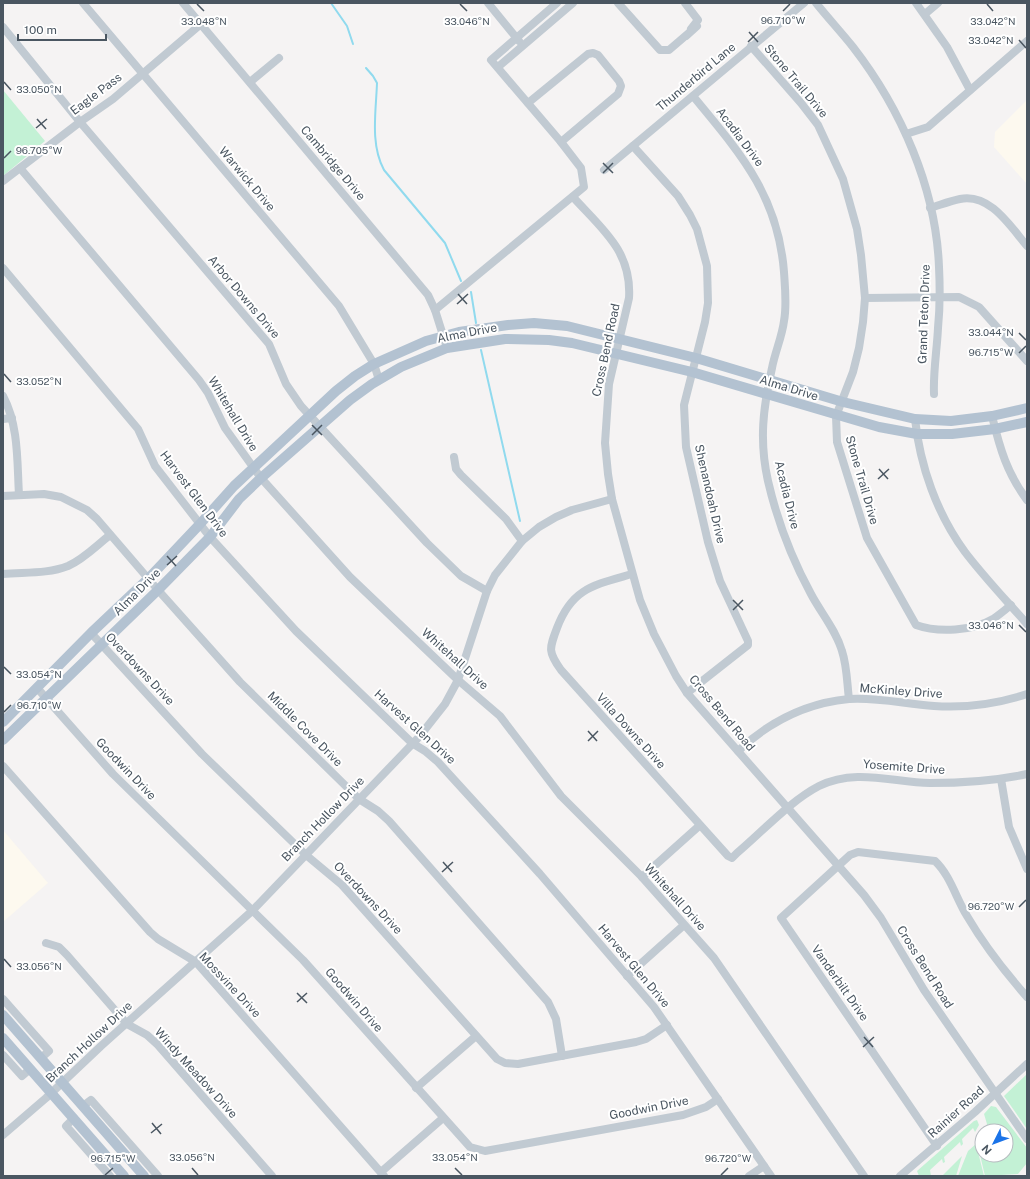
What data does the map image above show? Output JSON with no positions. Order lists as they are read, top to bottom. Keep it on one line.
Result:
{"streets":{"main road":["Alma Drive"],"street":["Thunderbird Lane","Stone Trail Drive","Eagle Pass","Acadia Drive","Cambridge Drive","Warwick Drive","Arbor Downs Drive","Grand Teton Drive","Cross Bend Road","Whitehall Drive","Harvest Glen Drive","Shenandoah Drive","Overdowns Drive","McKinley Drive","Middle Cove Drive","Villa Downs Drive","Yosemite Drive","Goodwin Drive","Branch Hollow Drive","Vanderbilt Drive","Mossvine Drive","Windy Meadow Drive","Rainier Road"]},"crossings":[["Thunderbird Lane","Stone Trail Drive"],["Thunderbird Lane","Acadia Drive"],["Thunderbird Lane","Shenandoah Drive"],["Stone Trail Drive","Alma Drive"],["Eagle Pass","Cambridge Drive"],["Eagle Pass","Warwick Drive"],["Eagle Pass","Arbor Downs Drive"],["Eagle Pass","Whitehall Drive"],["Acadia Drive","Alma Drive"],["Acadia Drive","McKinley Drive"],["Cambridge Drive","Alma Drive"],["Warwick Drive","Alma Drive"],["Arbor Downs Drive","Alma Drive"],["Arbor Downs Drive","Branch Hollow Drive"],["Alma Drive","Cross Bend Road"],["Alma Drive","Whitehall Drive"],["Alma Drive","Harvest Glen Drive"],["Alma Drive","Shenandoah Drive"],["Alma Drive","Overdowns Drive"],["Alma Drive","Middle Cove Drive"],["Alma Drive","Goodwin Drive"],["Cross Bend Road","Shenandoah Drive"],["Cross Bend Road","McKinley Drive"],["Cross Bend Road","Villa Downs Drive"],["Cross Bend Road","Yosemite Drive"],["Cross Bend Road","Branch Hollow Drive"],["Cross Bend Road","Vanderbilt Drive"],["Cross Bend Road","Rainier Road"],["Whitehall Drive","Branch Hollow Drive"],["Harvest Glen Drive","Overdowns Drive"],["Harvest Glen Drive","Goodwin Drive"],["Harvest Glen Drive","Branch Hollow Drive"],["Overdowns Drive","Middle Cove Drive"],["Overdowns Drive","Branch Hollow Drive"],["Middle Cove Drive","Branch Hollow Drive"],["Villa Downs Drive","Yosemite Drive"],["Goodwin Drive","Branch Hollow Drive"],["Branch Hollow Drive","Mossvine Drive"],["Branch Hollow Drive","Windy Meadow Drive"],["Vanderbilt Drive","Rainier Road"]],"scale_bar":"100 m","north":"bottom left","coordinates":["96.710°W","33.046°N","33.048°N","33.042°N","33.050°N","96.705°W","33.044°N","96.715°W","33.052°N","33.054°N","96.720°W","33.056°N"]}
